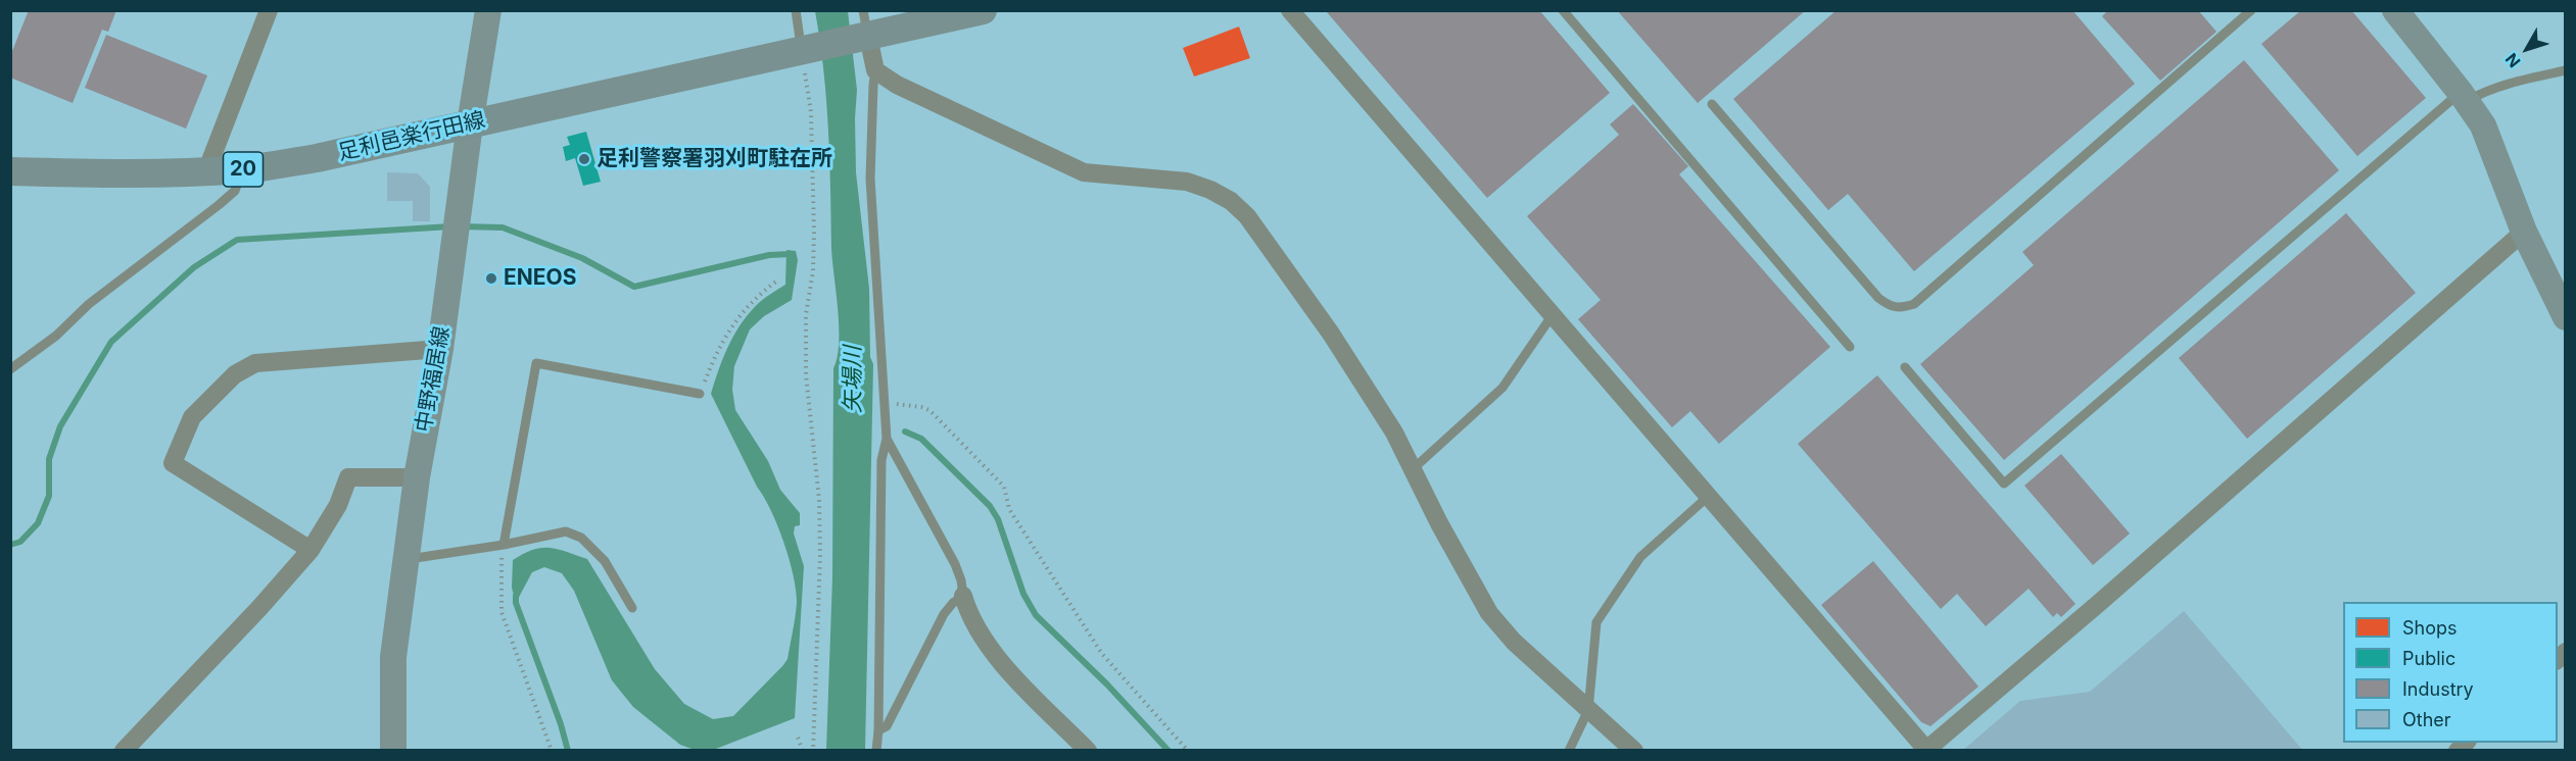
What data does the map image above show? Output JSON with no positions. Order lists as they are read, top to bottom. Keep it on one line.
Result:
{"streets":{"main road":["足利邑楽行田線","20","中野福居線"]},"crossings":[["足利邑楽行田線","20"],["足利邑楽行田線","中野福居線"]],"water":["矢場川"],"places":["足利警察署羽刈町駐在所","ENEOS"],"legend":["Shops","Public","Industry","Other"],"north":"bottom left"}
